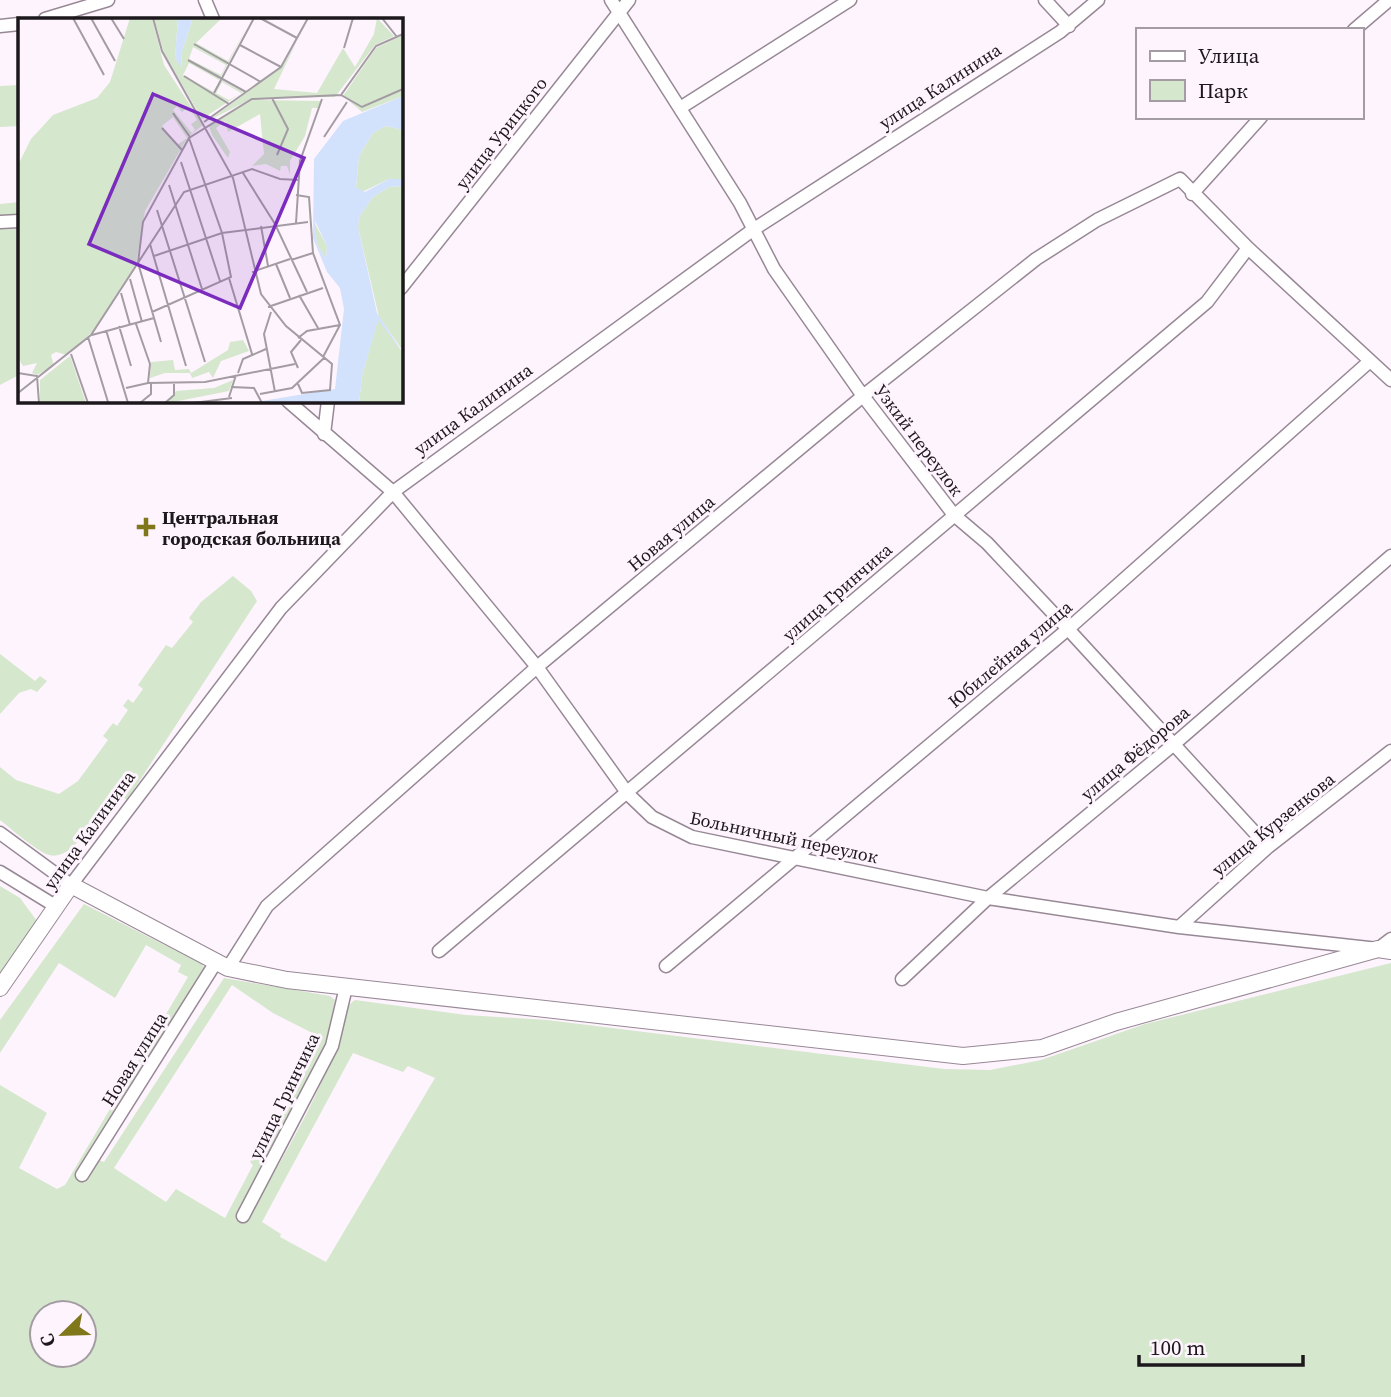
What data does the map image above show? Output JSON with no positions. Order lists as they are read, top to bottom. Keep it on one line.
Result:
{"streets":{"street":["улица Калинина","улица Урицкого","Узкий переулок","Новая улица","улица Гринчика","Юбилейная улица","улица Фёдорова","улица Курзенкова","Больничный переулок"]},"crossings":[["улица Калинина","Узкий переулок"],["улица Калинина","Больничный переулок"],["улица Урицкого","Узкий переулок"],["Узкий переулок","Новая улица"],["Узкий переулок","улица Гринчика"],["Узкий переулок","Юбилейная улица"],["Узкий переулок","улица Фёдорова"],["Узкий переулок","улица Курзенкова"],["Новая улица","Больничный переулок"],["улица Гринчика","Больничный переулок"],["Юбилейная улица","Больничный переулок"],["улица Фёдорова","Больничный переулок"],["улица Курзенкова","Больничный переулок"]],"places":{"health":["Центральная городская больница"]},"legend":["Улица","Парк"],"scale_bar":"100 m","north":"bottom left"}
